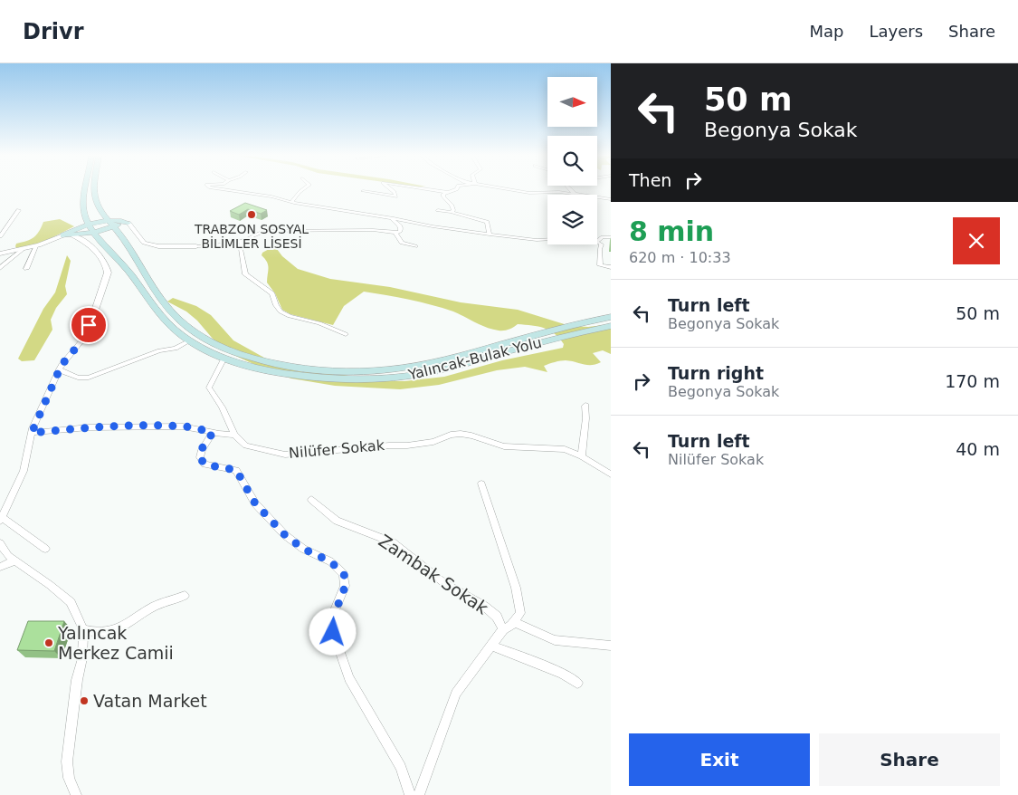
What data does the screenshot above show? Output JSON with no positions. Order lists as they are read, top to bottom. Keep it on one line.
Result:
{"streets":{"main road":["Yalıncak-Bulak Yolu"],"street":["Nilüfer Sokak","Zambak Sokak"]},"places":["TRABZON SOSYAL BİLİMLER LİSESİ","Yalıncak Merkez Camii","Vatan Market"],"north":"right","page":{"header":"Drivr","nav":["Map","Layers","Share"],"turn":["50 m","Begonya Sokak"],"then":"Then","heading":["8 min","620 m · 10:33"],"list":[{"name":"Turn left","note":"Begonya Sokak","value":"50 m"},{"name":"Turn right","note":"Begonya Sokak","value":"170 m"},{"name":"Turn left","note":"Nilüfer Sokak","value":"40 m"}],"buttons":["Exit","Share"]}}
